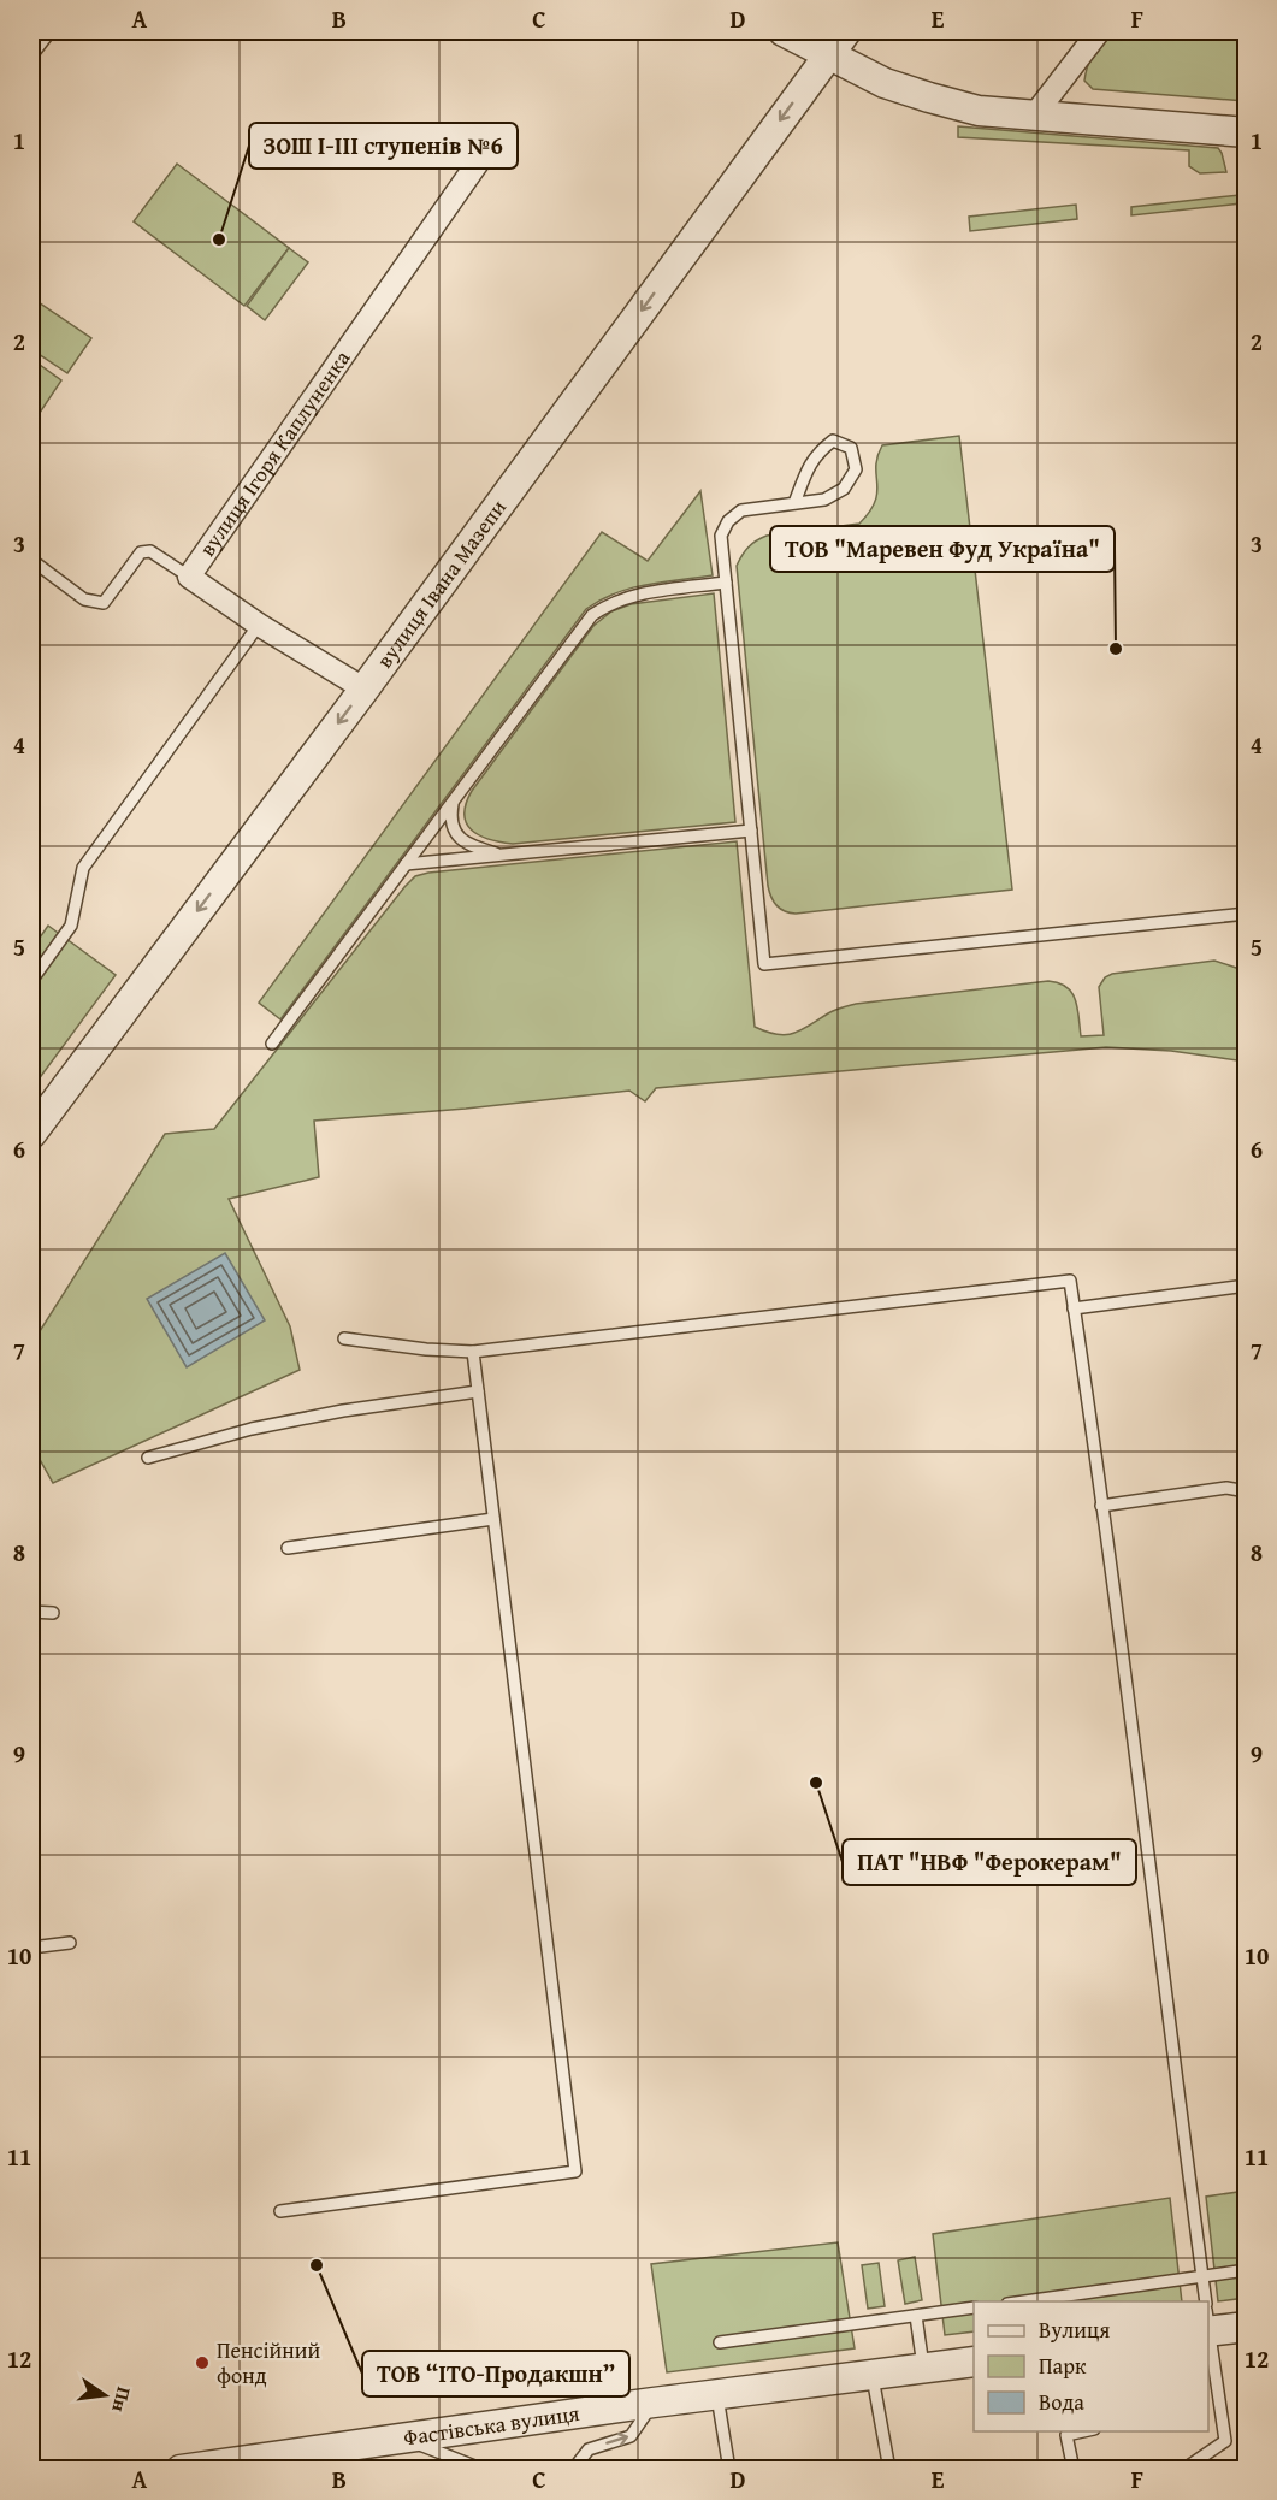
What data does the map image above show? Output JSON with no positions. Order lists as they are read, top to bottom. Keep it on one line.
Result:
{"streets":{"street":["вулиця Ігоря Каплуненка","вулиця Івана Мазепи","Фастівська вулиця"]},"crossings":[["вулиця Ігоря Каплуненка","вулиця Івана Мазепи"]],"one_way":["вулиця Івана Мазепи"],"places":["ЗОШ І-ІІІ ступенів №6","ТОВ \"Маревен Фуд Україна\"","ПАТ \"НВФ \"Ферокерам\"","ТОВ “ІТО-Продакшн”","Пенсійний фонд"],"legend":["Вулиця","Парк","Вода"],"north":"right","grid":{"columns":["A","B","C","D","E","F"],"rows":["1","2","3","4","5","6","7","8","9","10","11","12"]}}
